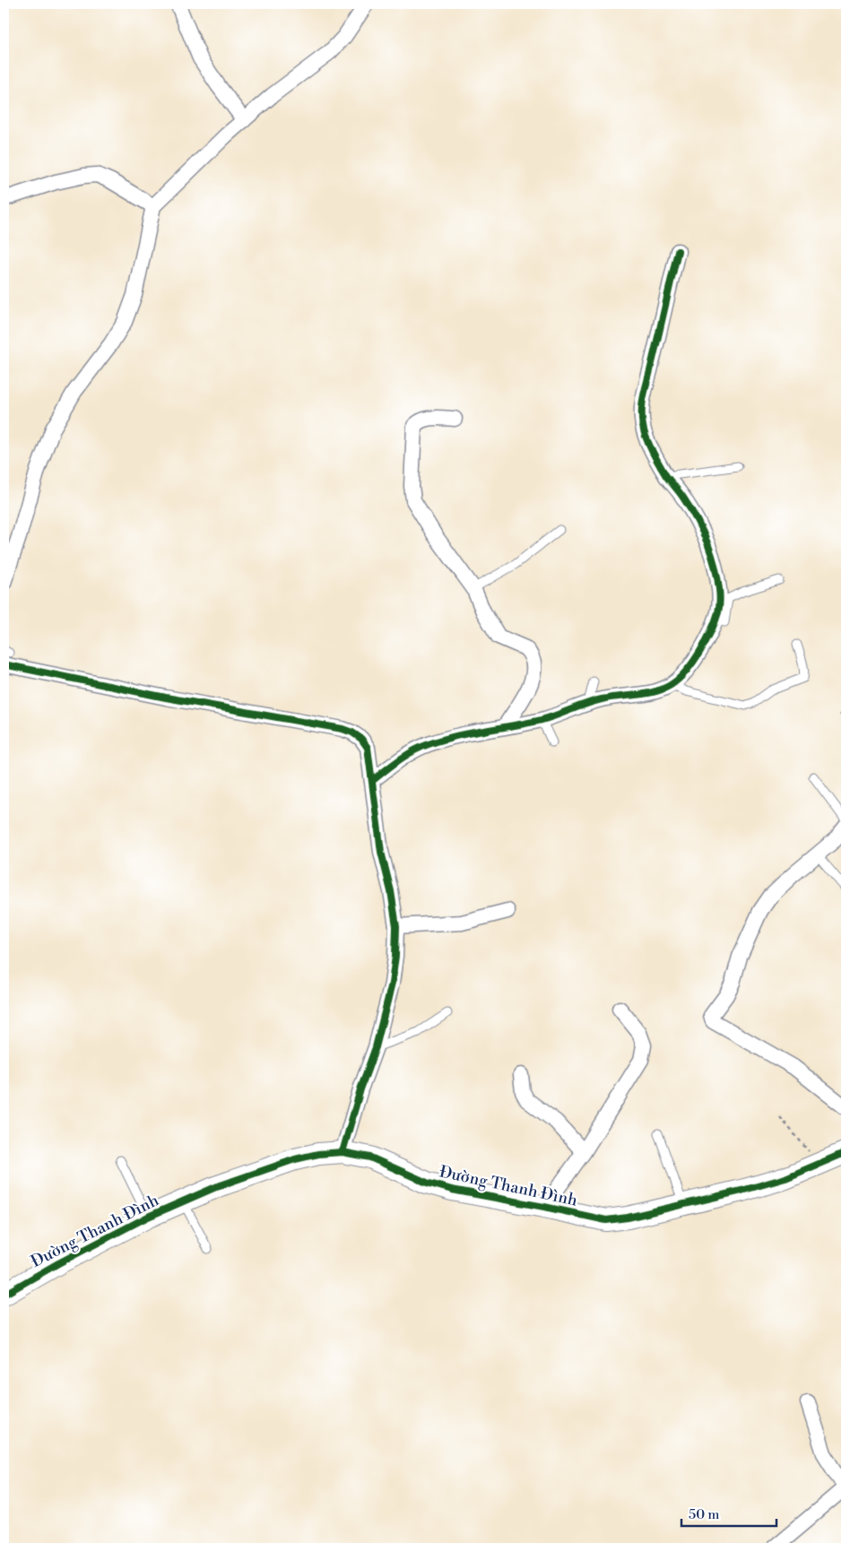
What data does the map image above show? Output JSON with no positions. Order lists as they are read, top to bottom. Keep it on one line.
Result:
{"streets":{"street":["Đường Thanh Đình"]},"scale_bar":"50 m"}
